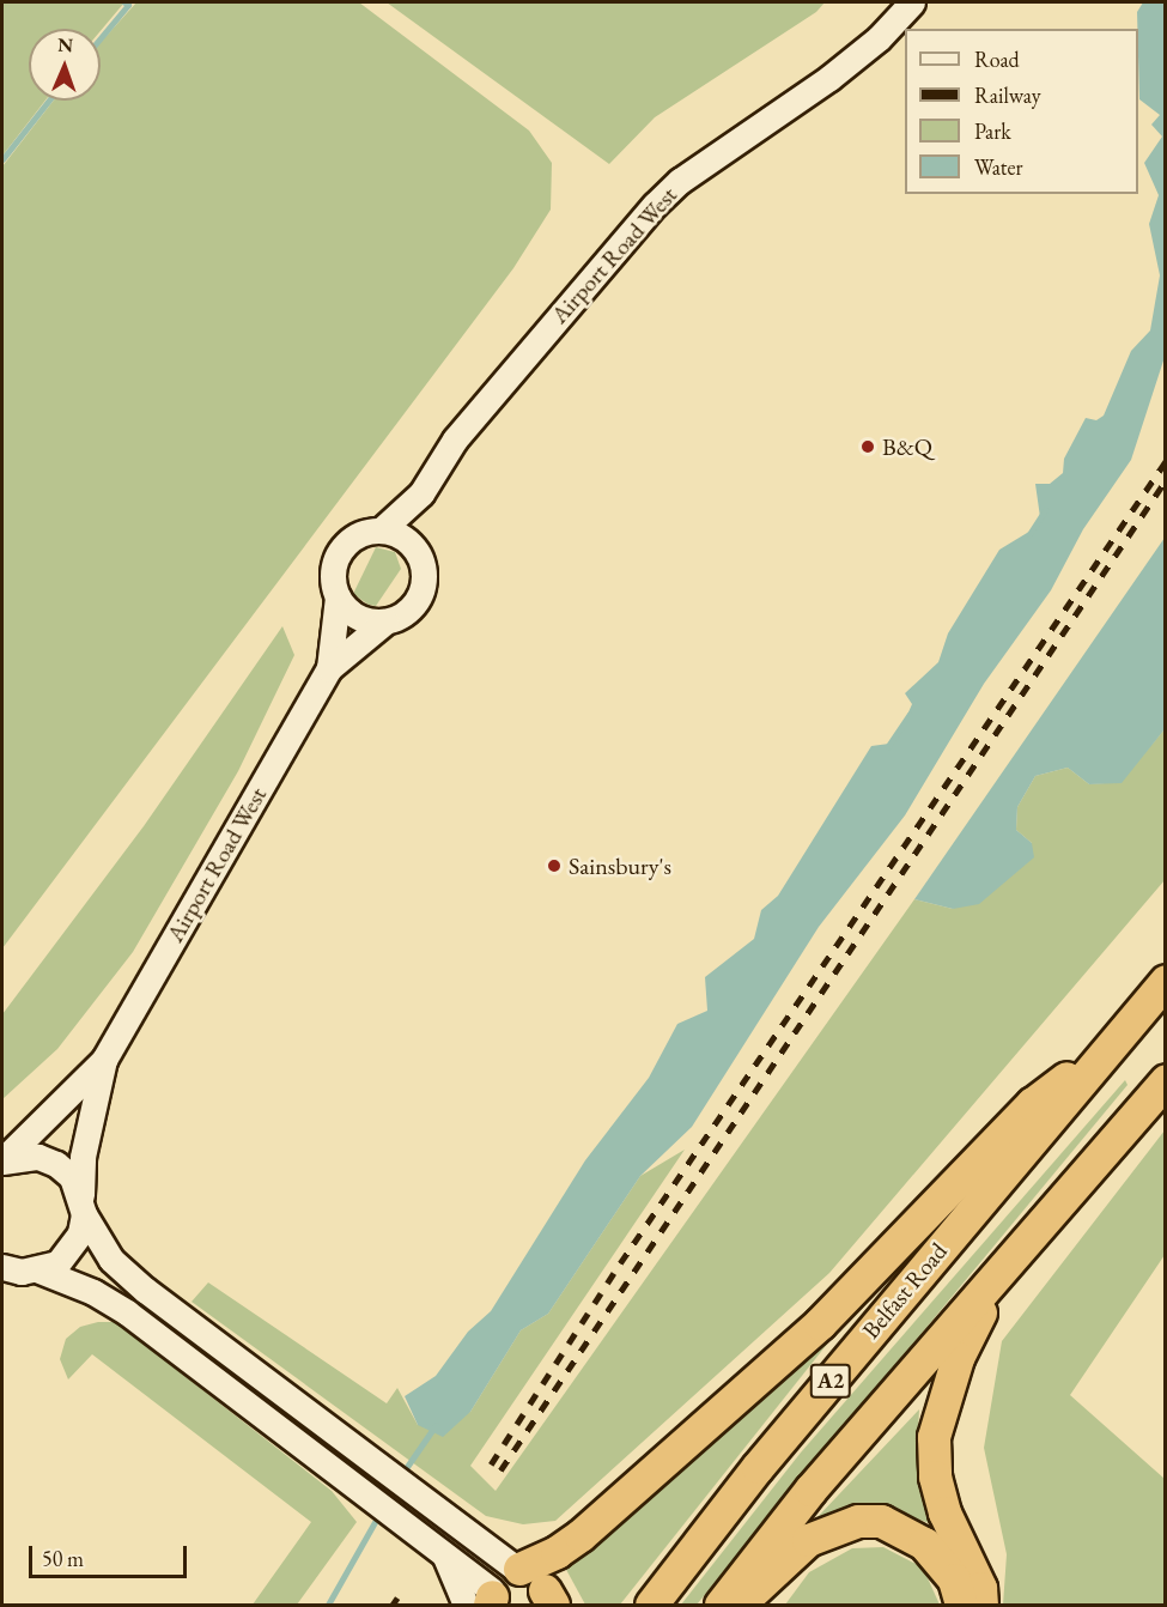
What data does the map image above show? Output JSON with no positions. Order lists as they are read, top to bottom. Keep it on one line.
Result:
{"streets":{"highway":["Belfast Road","A2"],"street":["Airport Road West"]},"places":["B&Q","Sainsbury's"],"legend":["Road","Railway","Park","Water"],"scale_bar":"50 m","north":"top"}
